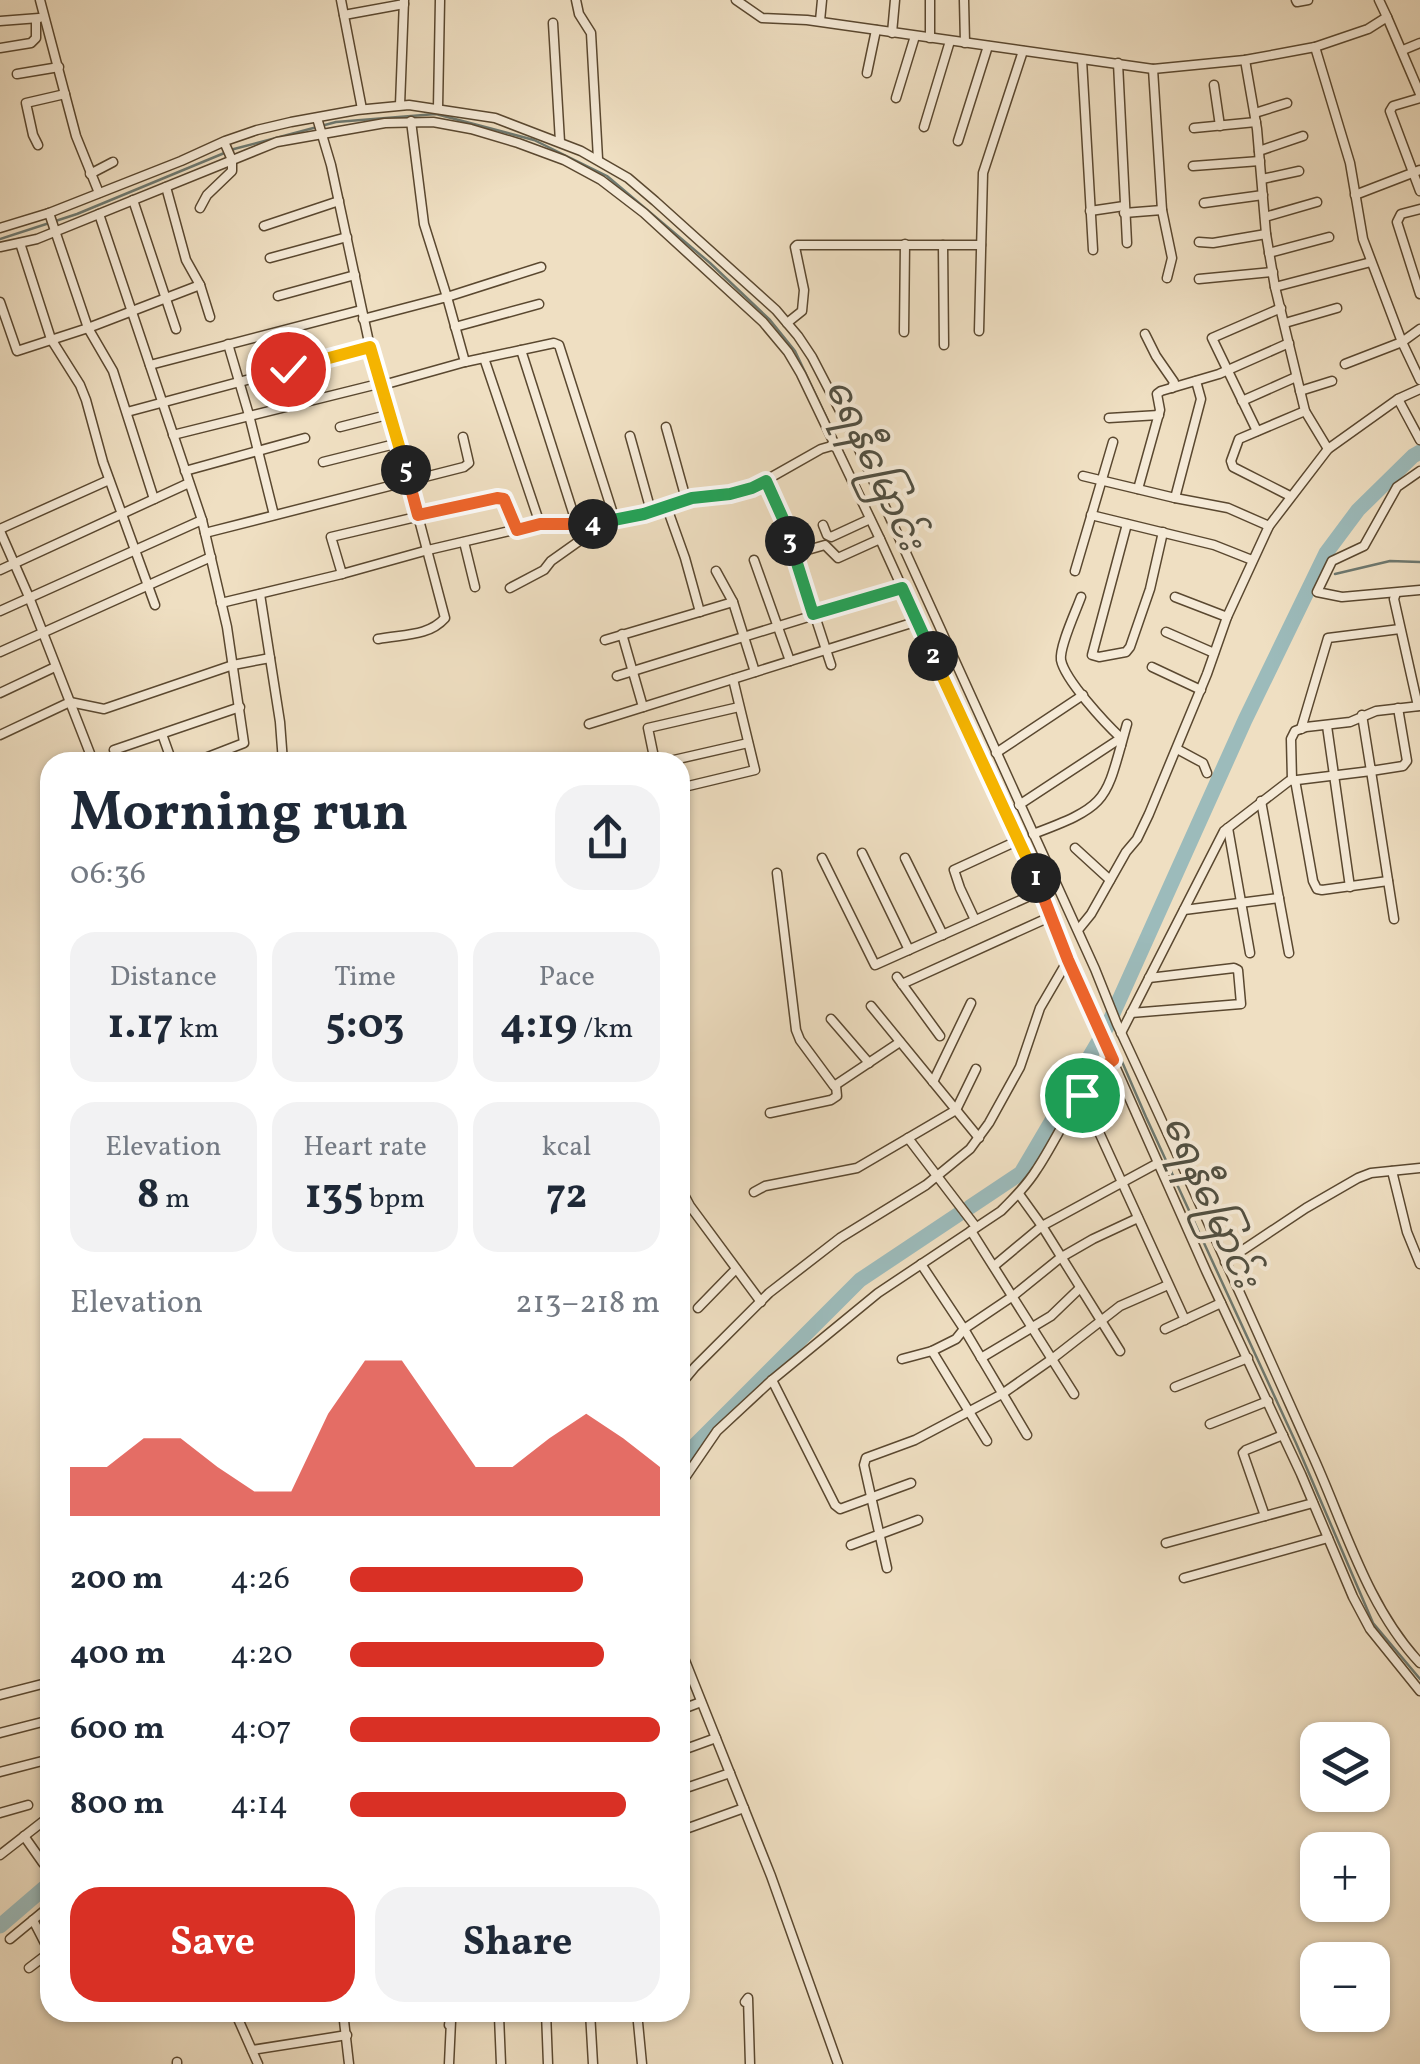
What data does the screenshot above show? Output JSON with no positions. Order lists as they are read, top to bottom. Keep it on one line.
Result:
{"water":["ရေနီမြောင်း"],"page":{"pins":["5","4","3","2","1"],"heading":["Morning run","06:36"],"stats":[["Distance","1.17 km"],["Time","5:03"],["Pace","4:19 /km"],["Elevation","8 m"],["Heart rate","135 bpm"],["kcal","72"]],"chart":["Elevation","213–218 m"],"list":[{"name":"200 m","note":"4:26"},{"name":"400 m","note":"4:20"},{"name":"600 m","note":"4:07"},{"name":"800 m","note":"4:14"}],"map_buttons":["+","−"],"buttons":["Save","Share"]}}
